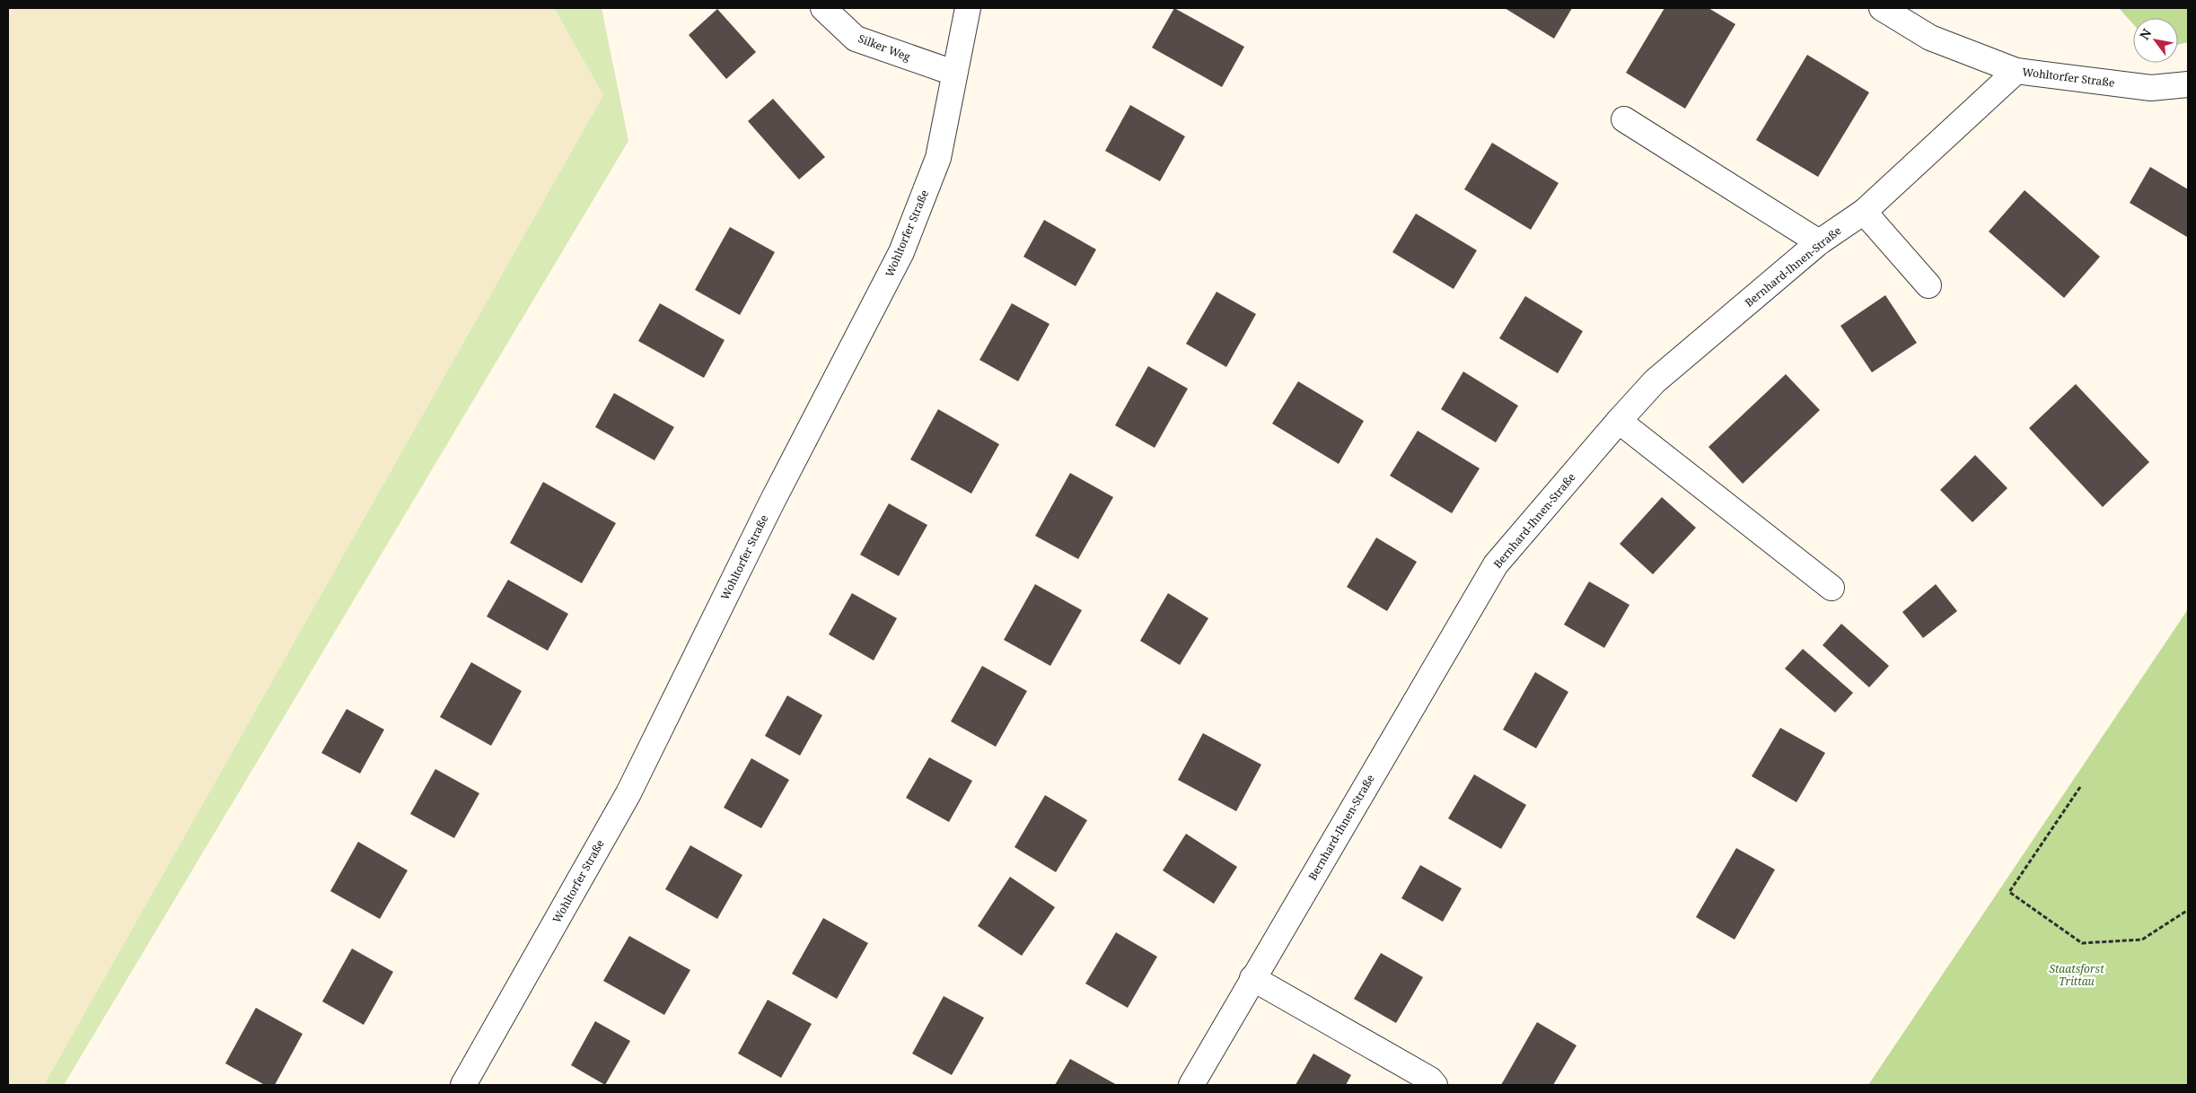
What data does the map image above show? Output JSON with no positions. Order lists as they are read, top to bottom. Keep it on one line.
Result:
{"streets":{"street":["Silker Weg","Wohltorfer Straße","Bernhard-Ihnen-Straße"]},"crossings":[["Silker Weg","Wohltorfer Straße"],["Wohltorfer Straße","Bernhard-Ihnen-Straße"]],"parks":["Staatsforst Trittau"],"north":"top left"}
